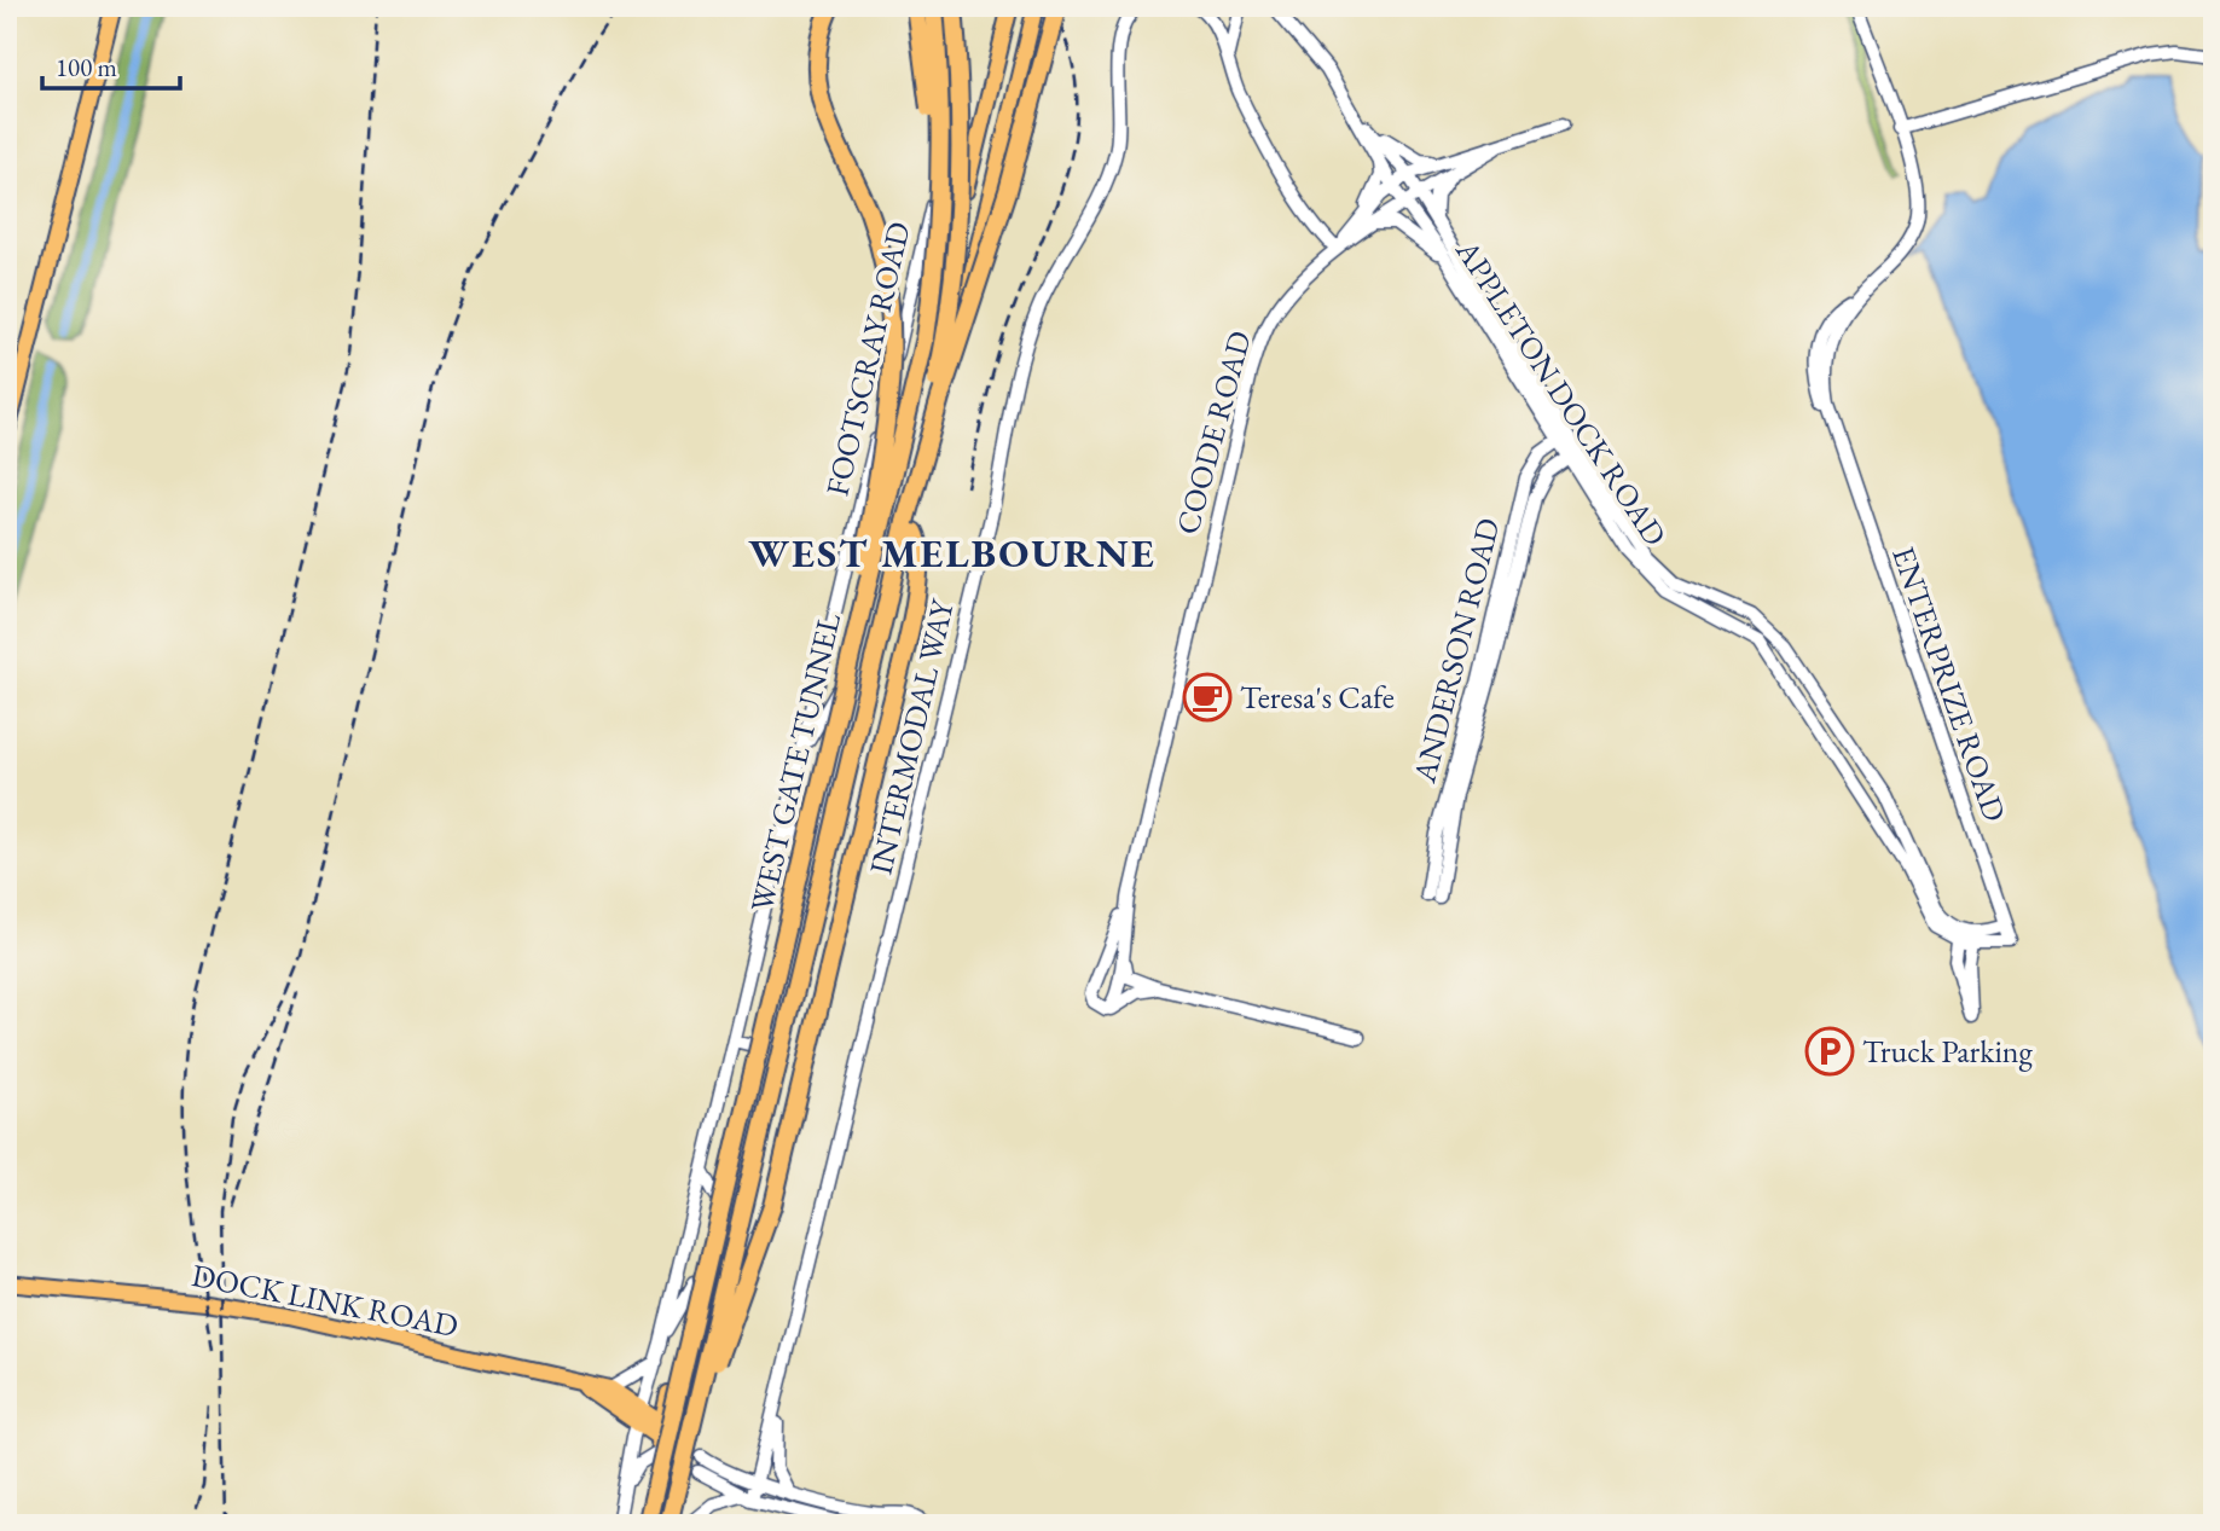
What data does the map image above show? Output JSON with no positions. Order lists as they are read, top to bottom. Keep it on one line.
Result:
{"streets":{"highway":["WEST GATE TUNNEL"],"main road":["FOOTSCRAY ROAD","DOCK LINK ROAD"],"street":["APPLETON DOCK ROAD","COODE ROAD","ANDERSON ROAD","ENTERPRIZE ROAD","INTERMODAL WAY"]},"crossings":[["FOOTSCRAY ROAD","WEST GATE TUNNEL"],["FOOTSCRAY ROAD","DOCK LINK ROAD"],["APPLETON DOCK ROAD","COODE ROAD"],["APPLETON DOCK ROAD","ANDERSON ROAD"],["APPLETON DOCK ROAD","ENTERPRIZE ROAD"]],"districts":["WEST MELBOURNE"],"places":{"cafe":["Teresa's Cafe"],"parking":["Truck Parking"]},"scale_bar":"100 m"}
